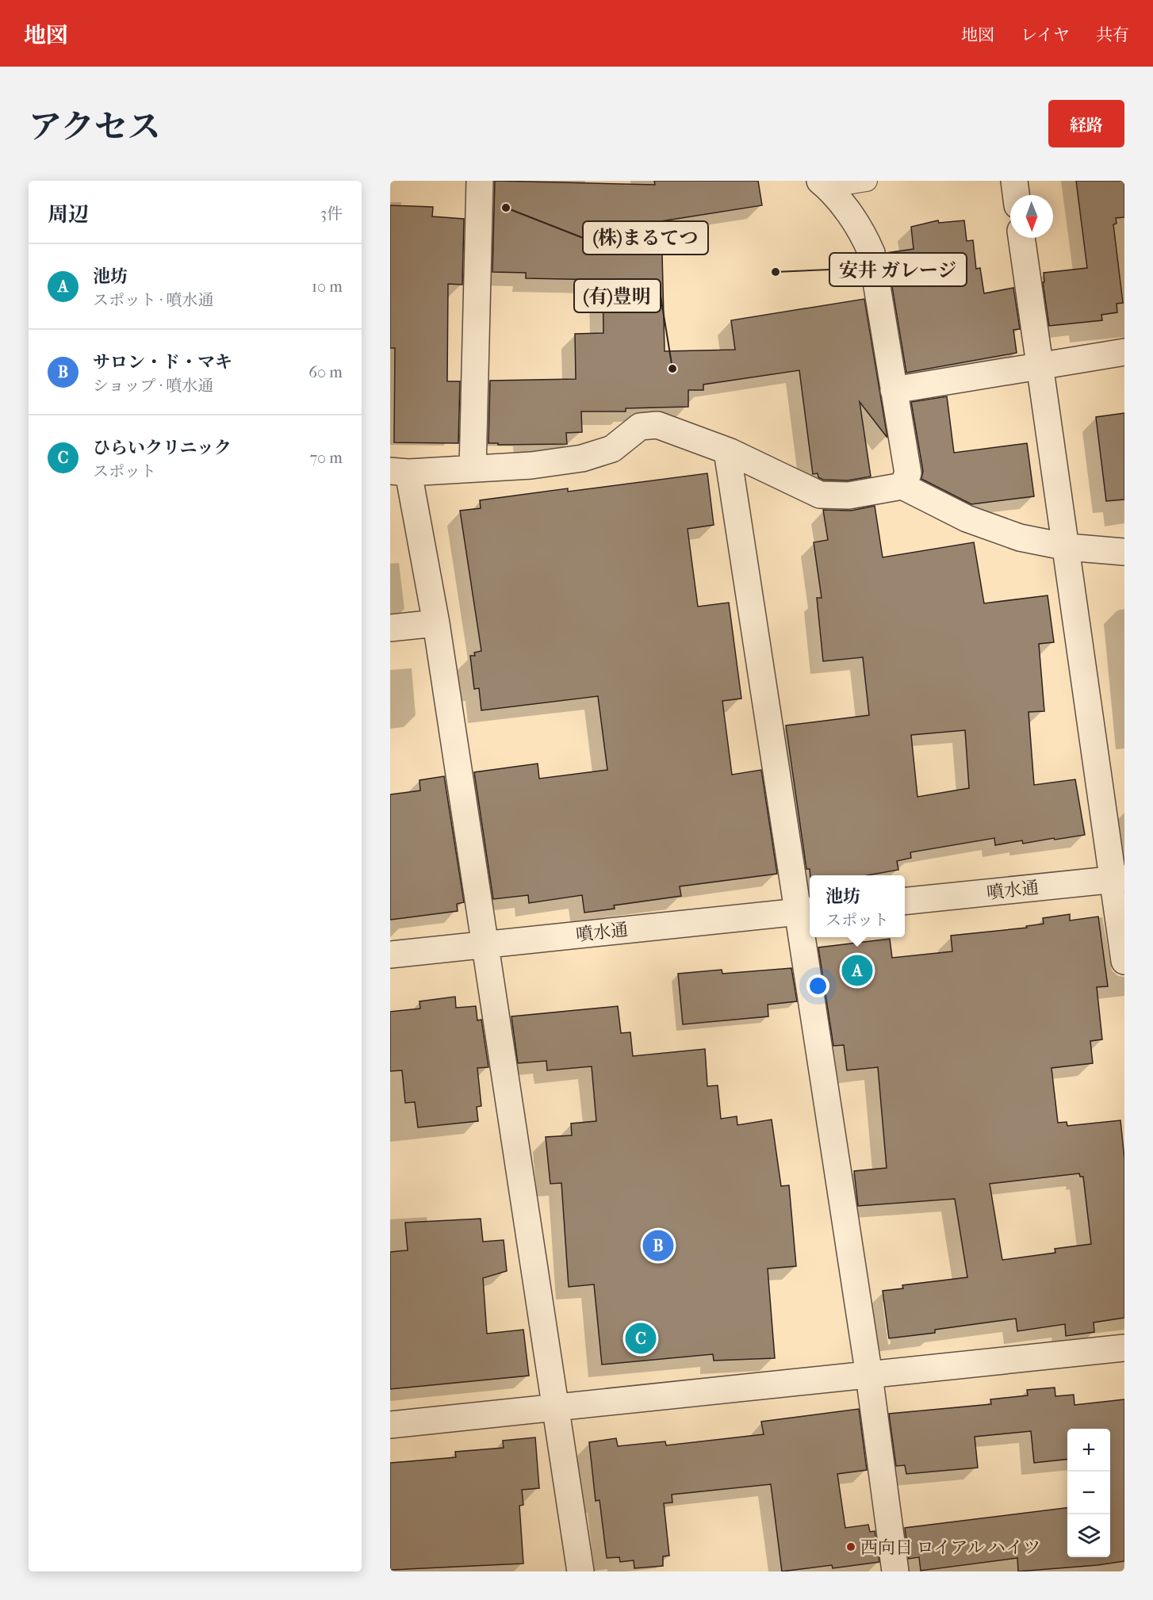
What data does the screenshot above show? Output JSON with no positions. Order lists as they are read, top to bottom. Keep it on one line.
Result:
{"streets":{"street":["噴水通"]},"places":["(株)まるてつ","安井 ガレージ","(有)豊明","西向日 ロイアル ハイツ"],"north":"bottom","page":{"header":"地図","nav":["地図","レイヤ","共有"],"title":"アクセス","buttons":"経路","heading":["周辺","3件"],"list":[{"mark":"A","name":"池坊","note":"スポット · 噴水通","value":"10 m"},{"mark":"B","name":"サロン・ド・マキ","note":"ショップ · 噴水通","value":"60 m"},{"mark":"C","name":"ひらいクリニック","note":"スポット","value":"70 m"}],"popup":["池坊","スポット"],"pins":["A","B","C"],"map_buttons":["+","−"]}}
